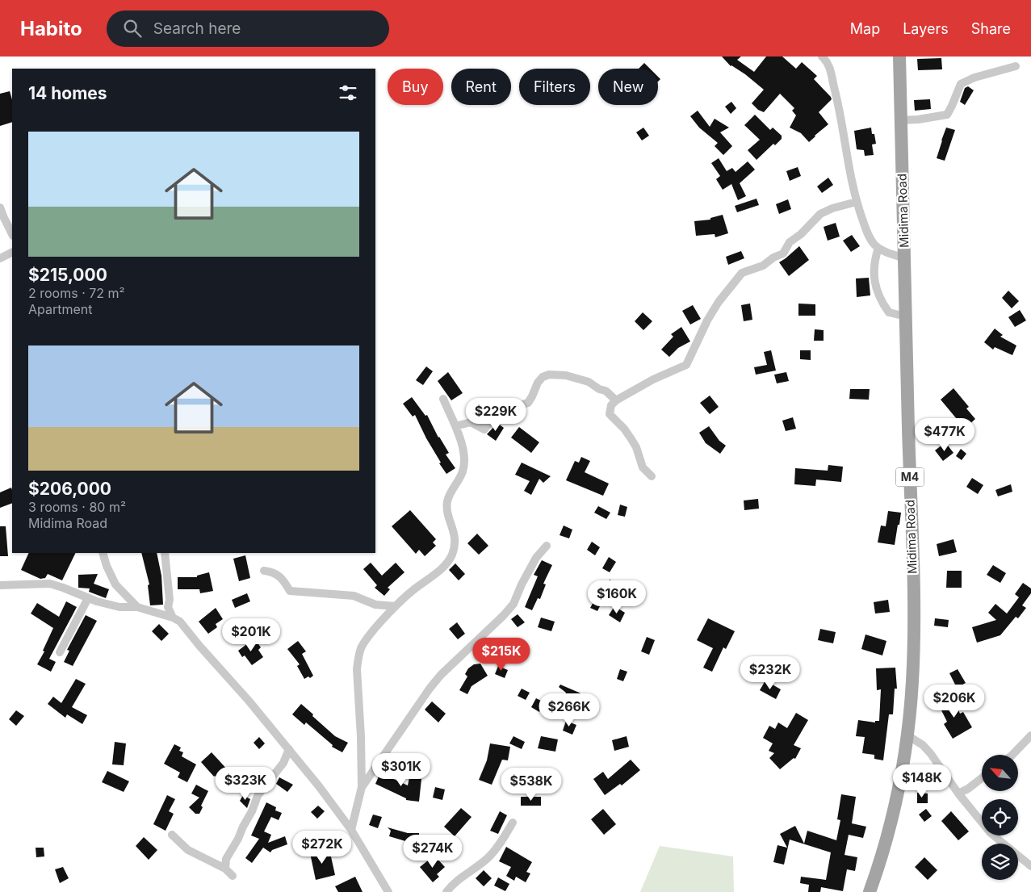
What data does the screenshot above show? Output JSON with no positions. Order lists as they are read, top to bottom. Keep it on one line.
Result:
{"streets":{"main road":["Midima Road","M4"]},"north":"top left","page":{"header":"Habito","search":"Search here","nav":["Map","Layers","Share"],"chip":["Buy","Rent","Filters","New"],"heading":"14 homes","list":[{"name":"$215,000","note":"2 rooms · 72 m² · Apartment"},{"name":"$206,000","note":"3 rooms · 80 m² · Midima Road"}],"price":["$229K","$477K","$160K","$201K","$215K","$232K","$206K","$266K","$301K","$148K","$323K","$538K","$272K","$274K"]}}
